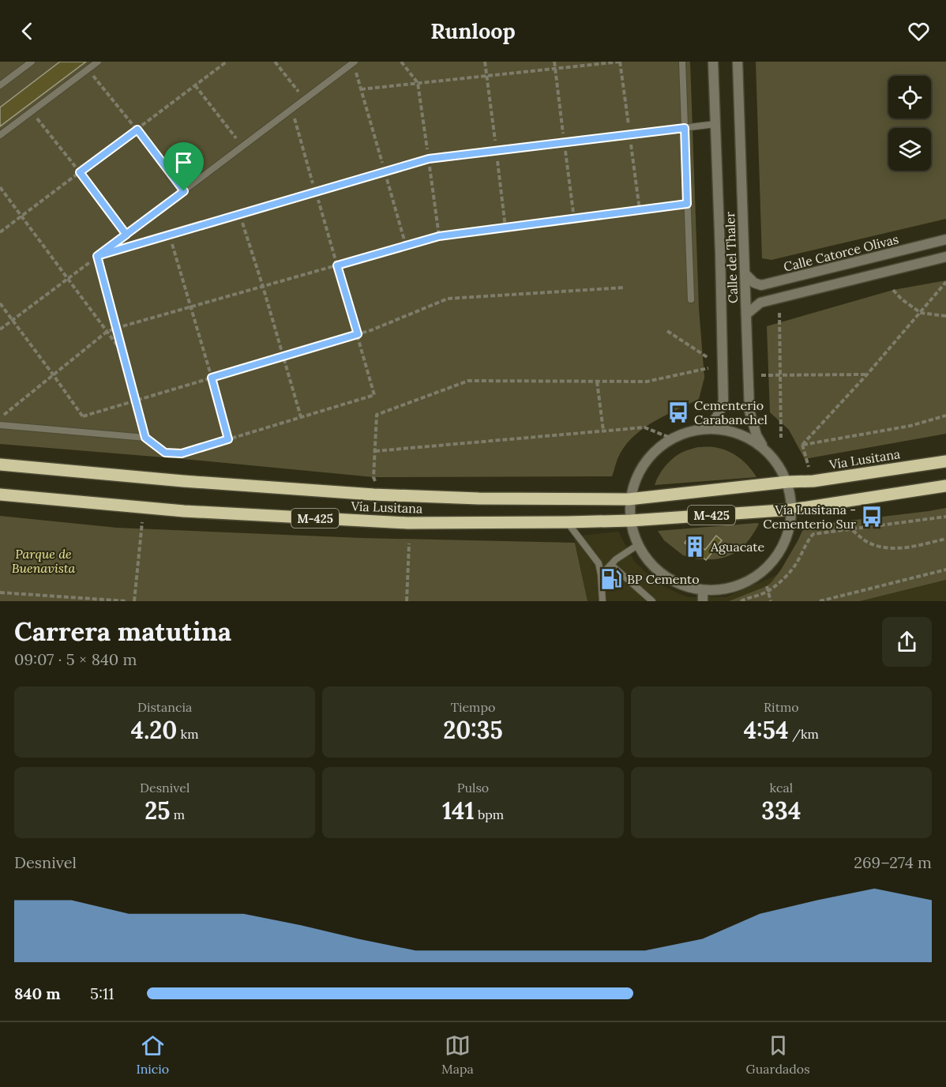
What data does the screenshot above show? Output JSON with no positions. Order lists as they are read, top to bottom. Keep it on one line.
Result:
{"streets":{"main road":["Vía Lusitana","M-425"],"street":["Calle Catorce Olivas","Calle del Thaler"]},"crossings":[["Calle Catorce Olivas","Calle del Thaler"],["Vía Lusitana","M-425"]],"parks":["Parque de Buenavista"],"places":{"bus stop":["Cementerio Carabanchel","Vía Lusitana - Cementerio Sur"],"building":["Aguacate"],"fuel station":["BP Cemento"]},"page":{"header":"Runloop","heading":["Carrera matutina","09:07 · 5 × 840 m"],"stats":[["Distancia","4.20 km"],["Tiempo","20:35"],["Ritmo","4:54 /km"],["Desnivel","25 m"],["Pulso","141 bpm"],["kcal","334"]],"chart":["Desnivel","269–274 m"],"list":[{"name":"840 m","note":"5:11"}],"tabs":["Inicio","Mapa","Guardados"]}}
